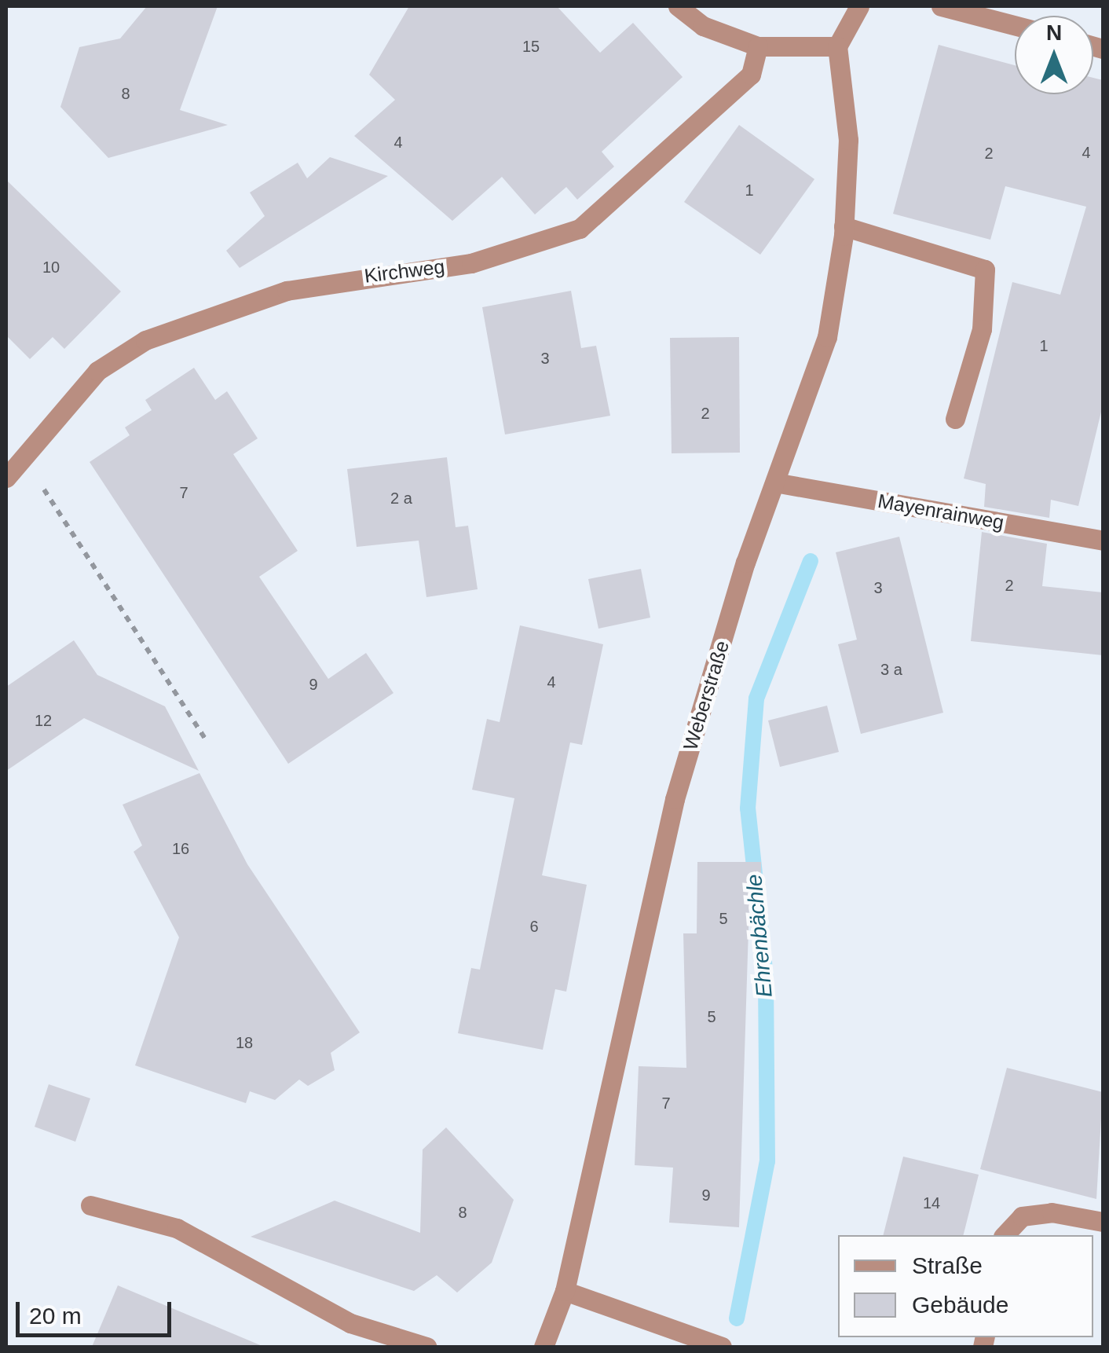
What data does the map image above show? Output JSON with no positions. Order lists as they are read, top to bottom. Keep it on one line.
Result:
{"streets":{"street":["Kirchweg","Mayenrainweg","Weberstraße"]},"crossings":[["Mayenrainweg","Weberstraße"]],"water":["Ehrenbächle"],"house_numbers":["15","8","4","4","2","1","10","1","3","2","7","2 a","2","3","3 a","4","9","12","16","5","6","5","18","7","9","14","8"],"legend":["Straße","Gebäude"],"scale_bar":"20 m","north":"top"}
